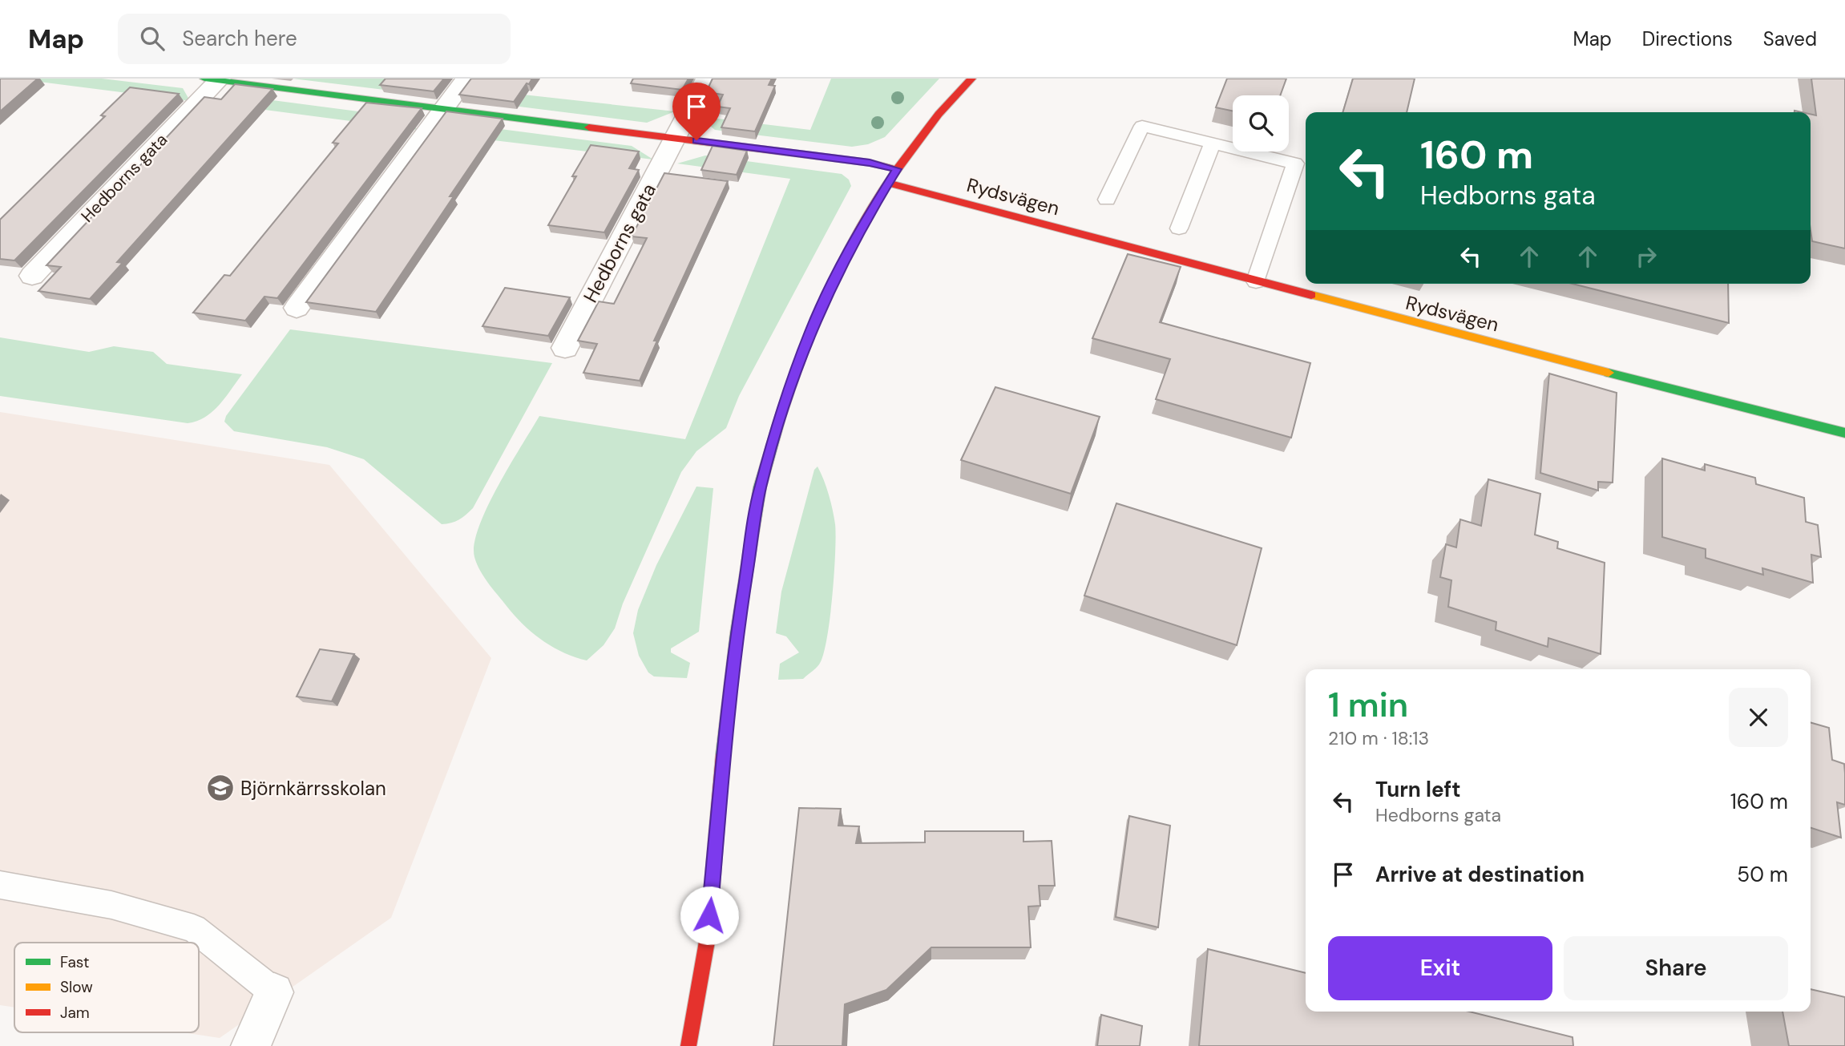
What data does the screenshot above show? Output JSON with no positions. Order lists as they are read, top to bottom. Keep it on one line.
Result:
{"streets":{"street":["Hedborns gata","Rydsvägen"]},"places":{"school or university":["Björnkärrsskolan"]},"legend":["Fast","Slow","Jam"],"page":{"header":"Map","search":"Search here","nav":["Map","Directions","Saved"],"turn":["160 m","Hedborns gata"],"heading":["1 min","210 m · 18:13"],"list":[{"name":"Turn left","note":"Hedborns gata","value":"160 m"},{"name":"Arrive at destination","value":"50 m"}],"buttons":["Exit","Share"]}}
